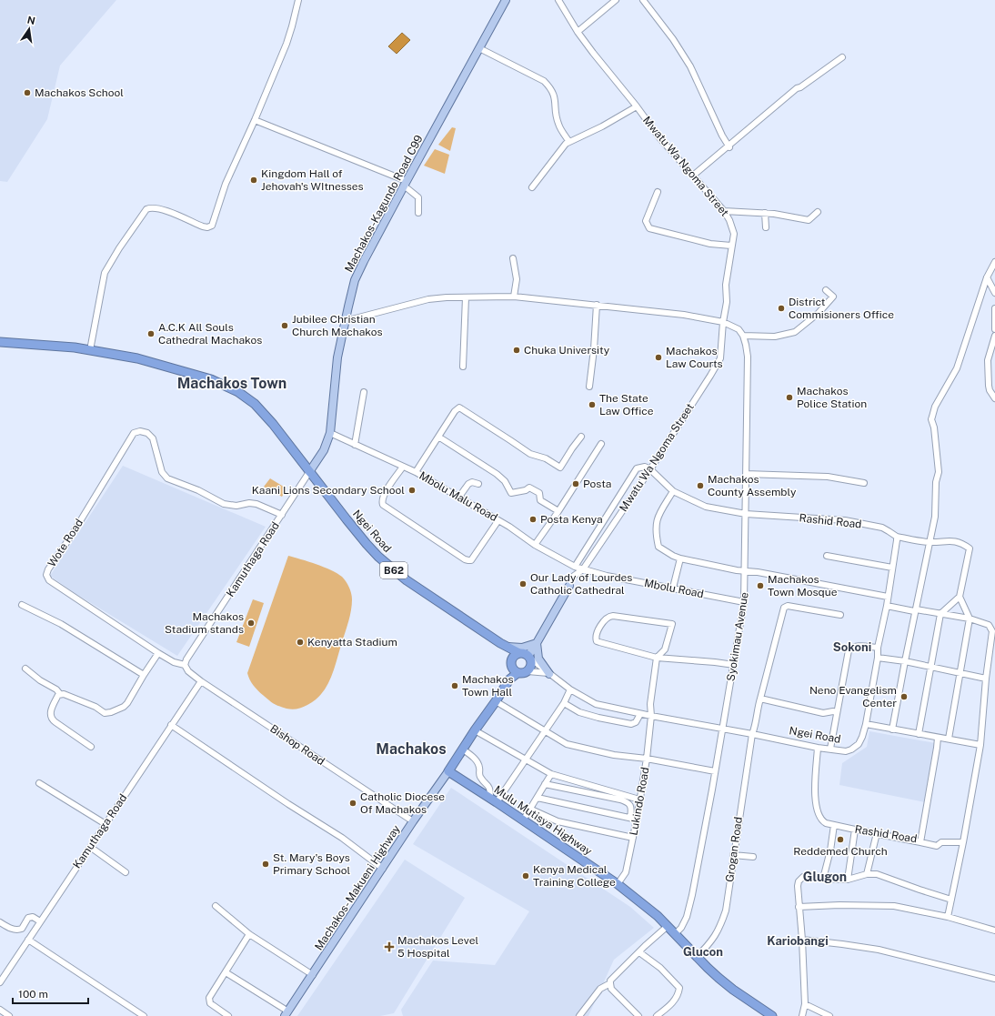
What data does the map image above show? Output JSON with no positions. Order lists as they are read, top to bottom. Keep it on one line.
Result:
{"streets":{"highway":["Ngei Road","B62","Mulu Mutisya Highway"],"main road":["Machakos-Kagundo Road C99","Machakos- Makueni Highway"],"street":["Mwatu Wa Ngoma Street","Mbolu Malu Road","Rashid Road","Wote Road","Kamuthaga Road","Mbolu Road","Syokimau Avenue","Bishop Road","Lukindo Road","Grogan Road"]},"crossings":[["Mwatu Wa Ngoma Street","Mbolu Malu Road"],["Mwatu Wa Ngoma Street","Rashid Road"],["Mwatu Wa Ngoma Street","Mbolu Road"],["Machakos-Kagundo Road C99","Mbolu Malu Road"],["Machakos-Kagundo Road C99","Ngei Road"],["Machakos-Kagundo Road C99","Kamuthaga Road"],["Machakos-Kagundo Road C99","B62"],["Mbolu Malu Road","Mbolu Road"],["Rashid Road","Ngei Road"],["Rashid Road","Syokimau Avenue"],["Ngei Road","Kamuthaga Road"],["Ngei Road","B62"],["Ngei Road","Syokimau Avenue"],["Ngei Road","Lukindo Road"],["Ngei Road","Grogan Road"],["Wote Road","Kamuthaga Road"],["Wote Road","Bishop Road"],["Kamuthaga Road","B62"],["Kamuthaga Road","Bishop Road"],["Mbolu Road","Syokimau Avenue"],["Syokimau Avenue","Mulu Mutisya Highway"],["Bishop Road","Machakos- Makueni Highway"],["Lukindo Road","Mulu Mutisya Highway"],["Mulu Mutisya Highway","Grogan Road"],["Mulu Mutisya Highway","Machakos- Makueni Highway"]],"districts":["Machakos Town","Sokoni","Machakos","Glugon","Kariobangi","Glucon"],"places":{"other":["Machakos School","Kingdom Hall of Jehovah's WItnesses","District Commisioners Office","Jubilee Christian Church Machakos","A.C.K All Souls Cathedral Machakos","Chuka University","Machakos Law Courts","Machakos Police Station","The State Law Office","Posta","Machakos County Assembly","Kaani Lions Secondary School","Posta Kenya","Our Lady of Lourdes Catholic Cathedral","Machakos Town Mosque","Machakos Stadium stands","Kenyatta Stadium","Machakos Town Hall","Neno Evangelism Center","Catholic Diocese Of Machakos","Reddemed Church","St. Mary's Boys Primary School","Kenya Medical Training College"],"health":["Machakos Level 5 Hospital"]},"scale_bar":"100 m","north":"top"}
